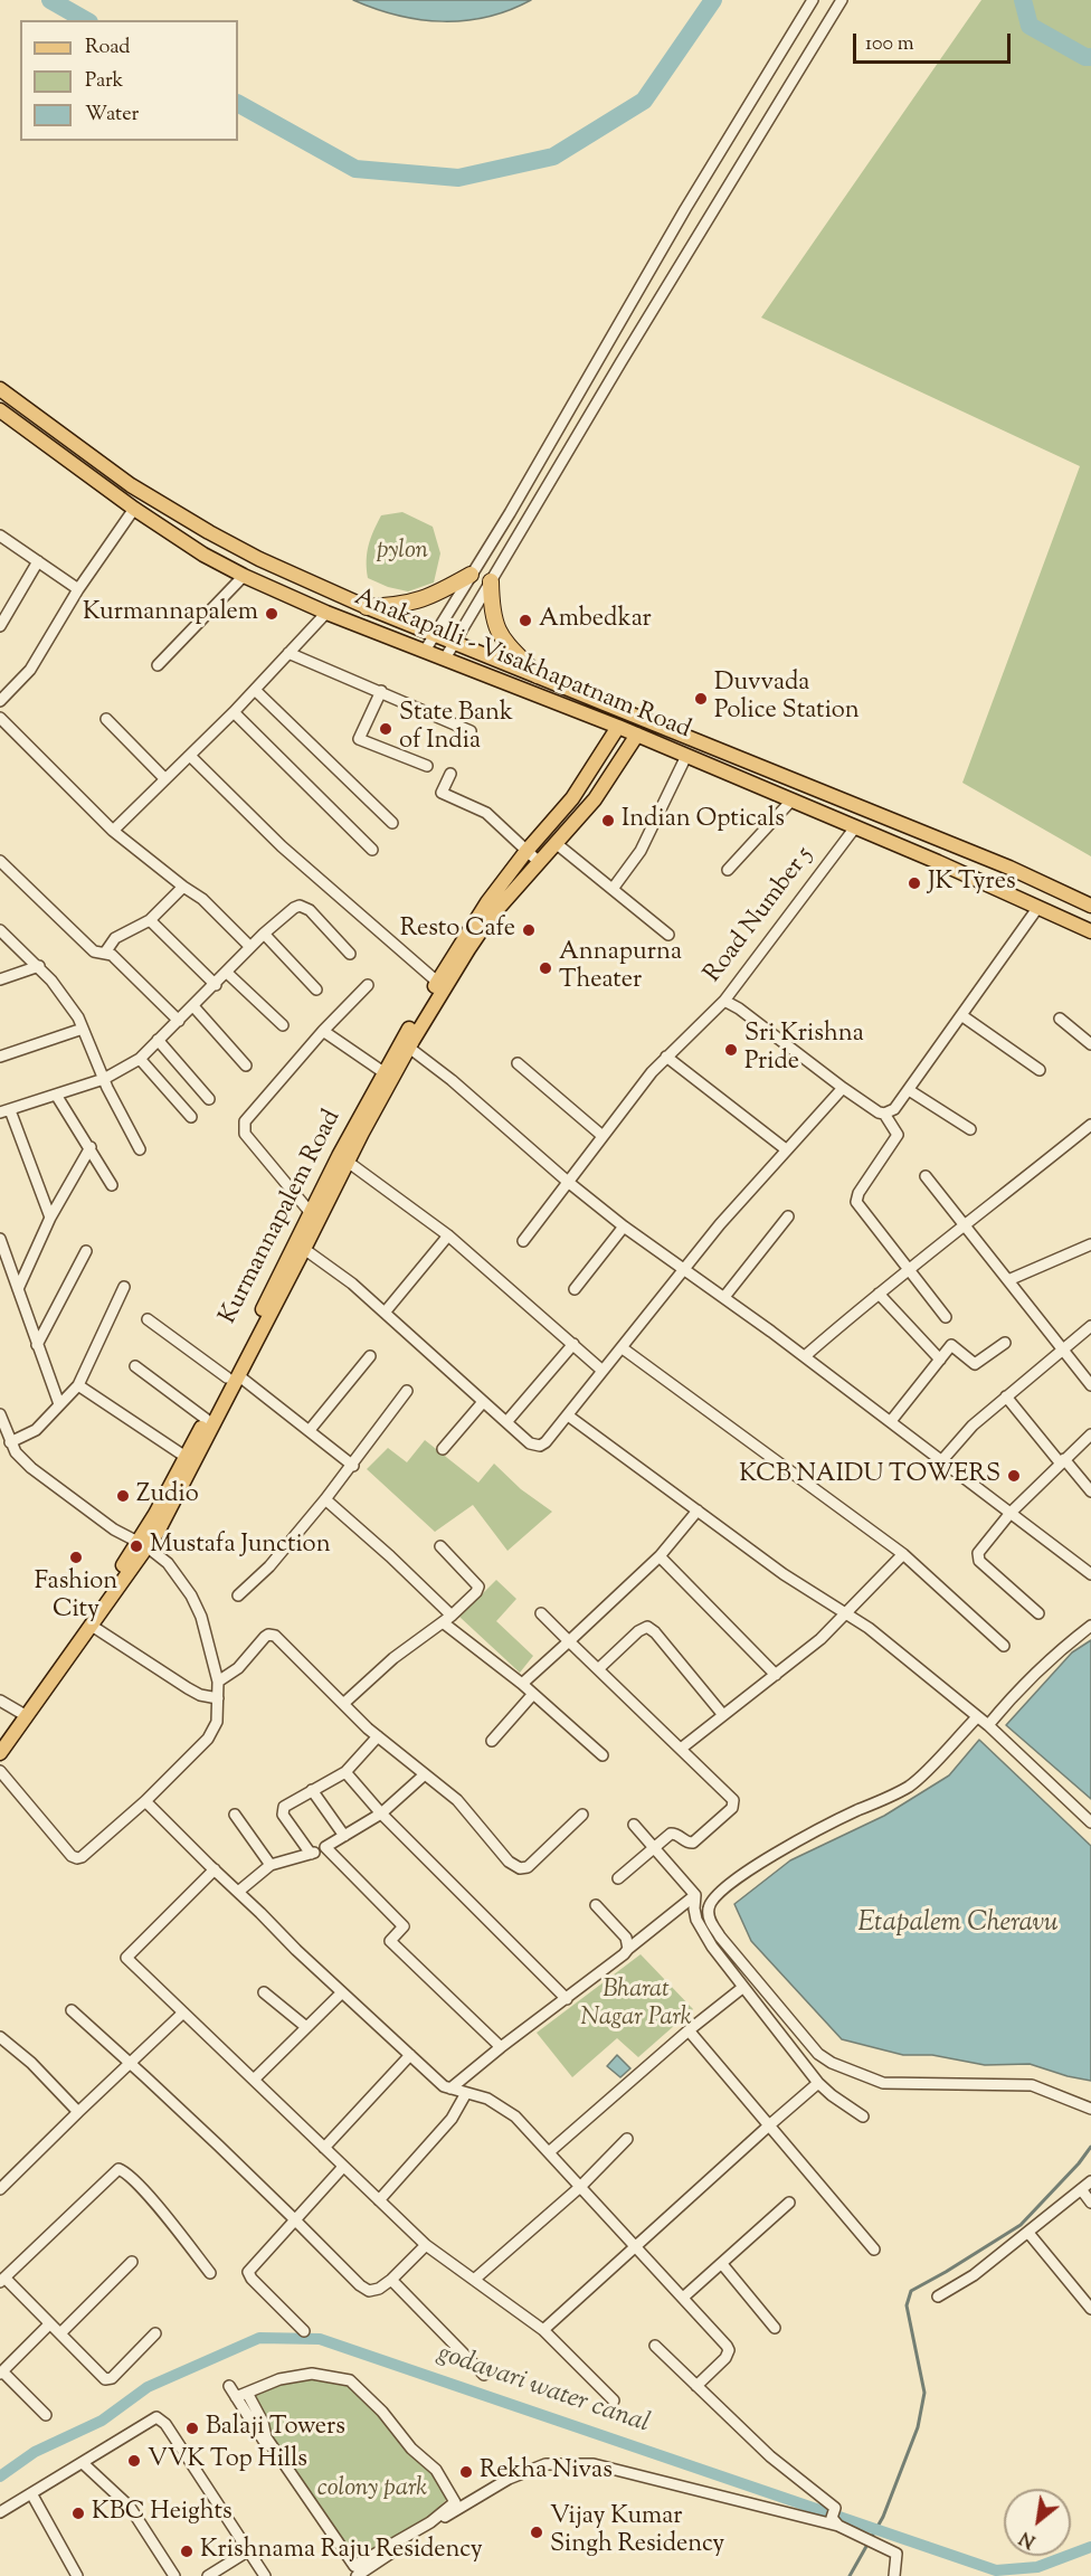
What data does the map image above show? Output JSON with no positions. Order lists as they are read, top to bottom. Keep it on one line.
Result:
{"streets":{"main road":["Anakapalli - Visakhapatnam Road","Kurmannapalem Road"],"street":["Road Number 5"]},"crossings":[["Anakapalli - Visakhapatnam Road","Road Number 5"],["Anakapalli - Visakhapatnam Road","Kurmannapalem Road"]],"water":["Etapalem Cheravu","godavari water canal"],"parks":["pylon","Bharat Nagar Park","colony park"],"places":["Kurmannapalem","Ambedkar","Duvvada Police Station","State Bank of India","Indian Opticals","JK Tyres","Resto Cafe","Annapurna Theater","Sri Krishna Pride","KCB NAIDU TOWERS","Zudio","Mustafa Junction","Fashion City","Balaji Towers","VVK Top Hills","Rekha Nivas","KBC Heights","Vijay Kumar Singh Residency","Krishnama Raju Residency"],"legend":["Road","Park","Water"],"scale_bar":"100 m","north":"bottom left"}
